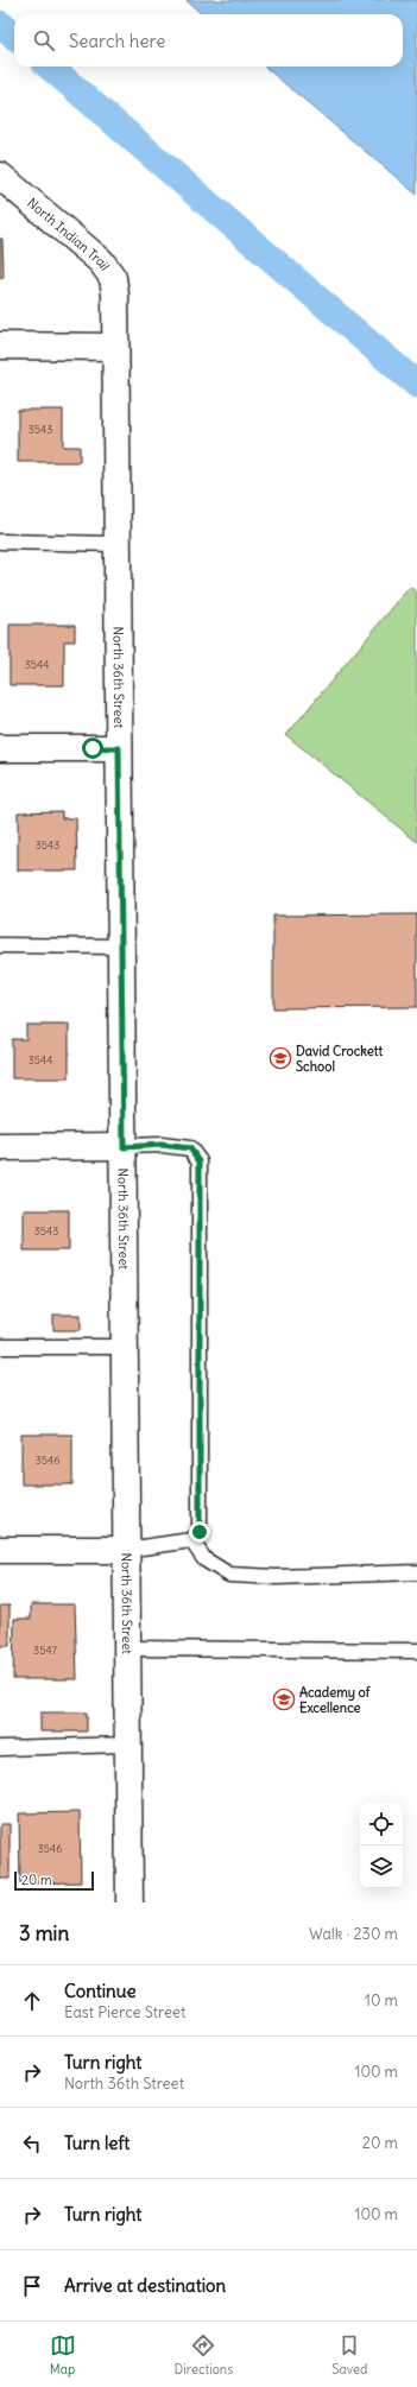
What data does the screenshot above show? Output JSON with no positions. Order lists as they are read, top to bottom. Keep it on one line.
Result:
{"streets":{"street":["North Indian Trail","North 36th Street"]},"crossings":[["North Indian Trail","North 36th Street"]],"places":{"school or university":["David Crockett School","Academy of Excellence"]},"house_numbers":["3543","3544","3543","3544","3543","3546","3547","3546"],"scale_bar":"20 m","page":{"search":"Search here","scale":"20 m","heading":["3 min","Walk · 230 m"],"list":[["Continue","East Pierce Street","10 m"],["Turn right","North 36th Street","100 m"],["Turn left","20 m"],["Turn right","100 m"],"Arrive at destination"],"nav":["Map","Directions","Saved"]}}
